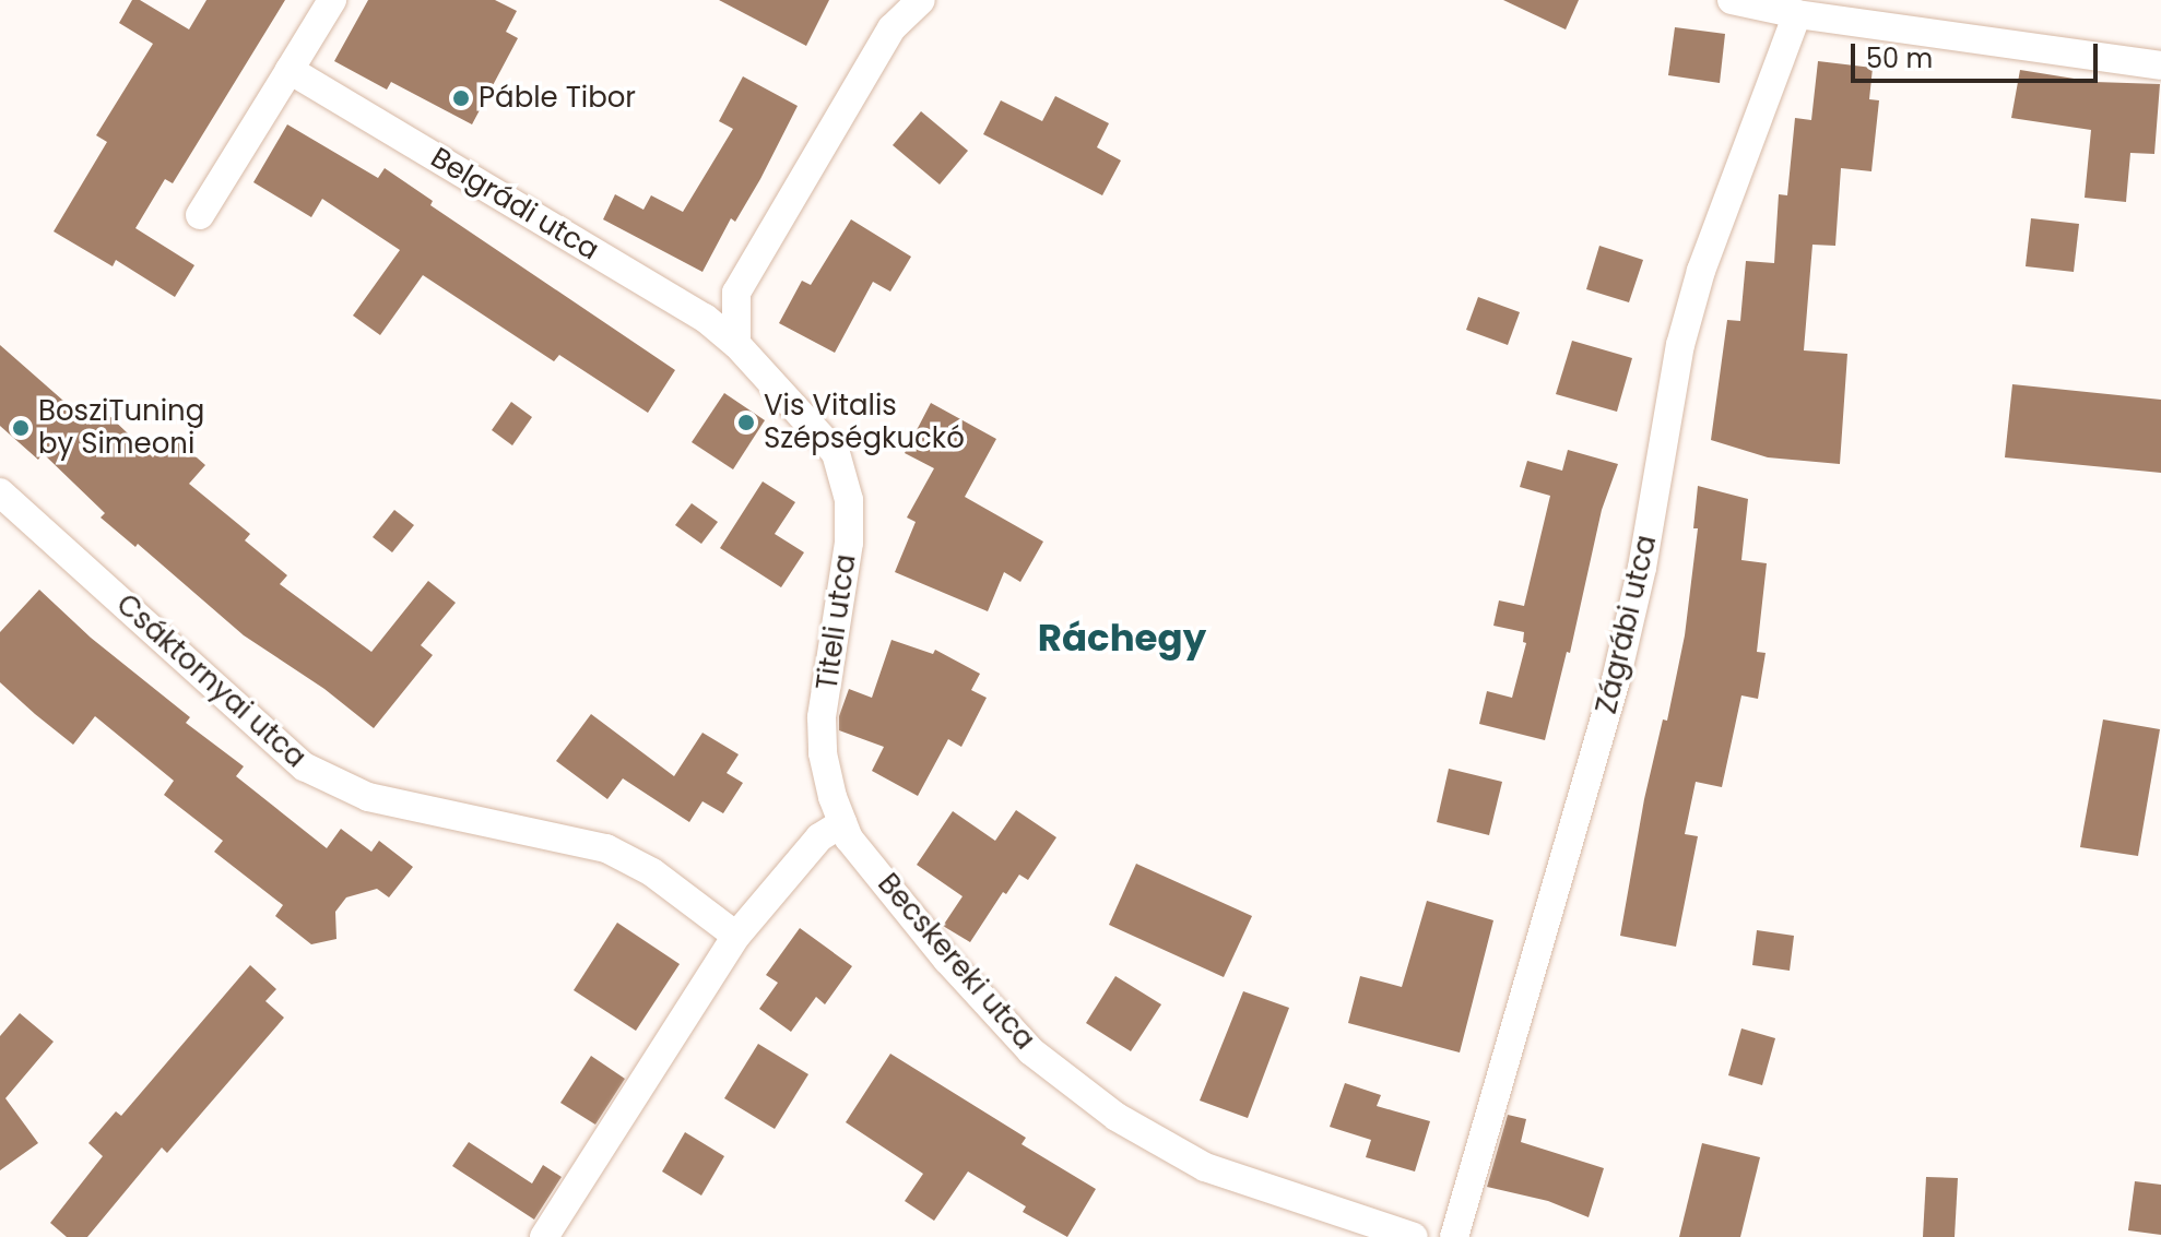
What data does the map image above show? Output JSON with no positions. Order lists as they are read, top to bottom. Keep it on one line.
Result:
{"streets":{"street":["Belgrádi utca","Titeli utca","Zágrábi utca","Csáktornyai utca","Becskereki utca"]},"crossings":[["Belgrádi utca","Titeli utca"],["Titeli utca","Becskereki utca"]],"districts":["Ráchegy"],"places":["Páble Tibor","Vis Vitalis Szépségkuckó","BosziTuning by Simeoni"],"scale_bar":"50 m"}
